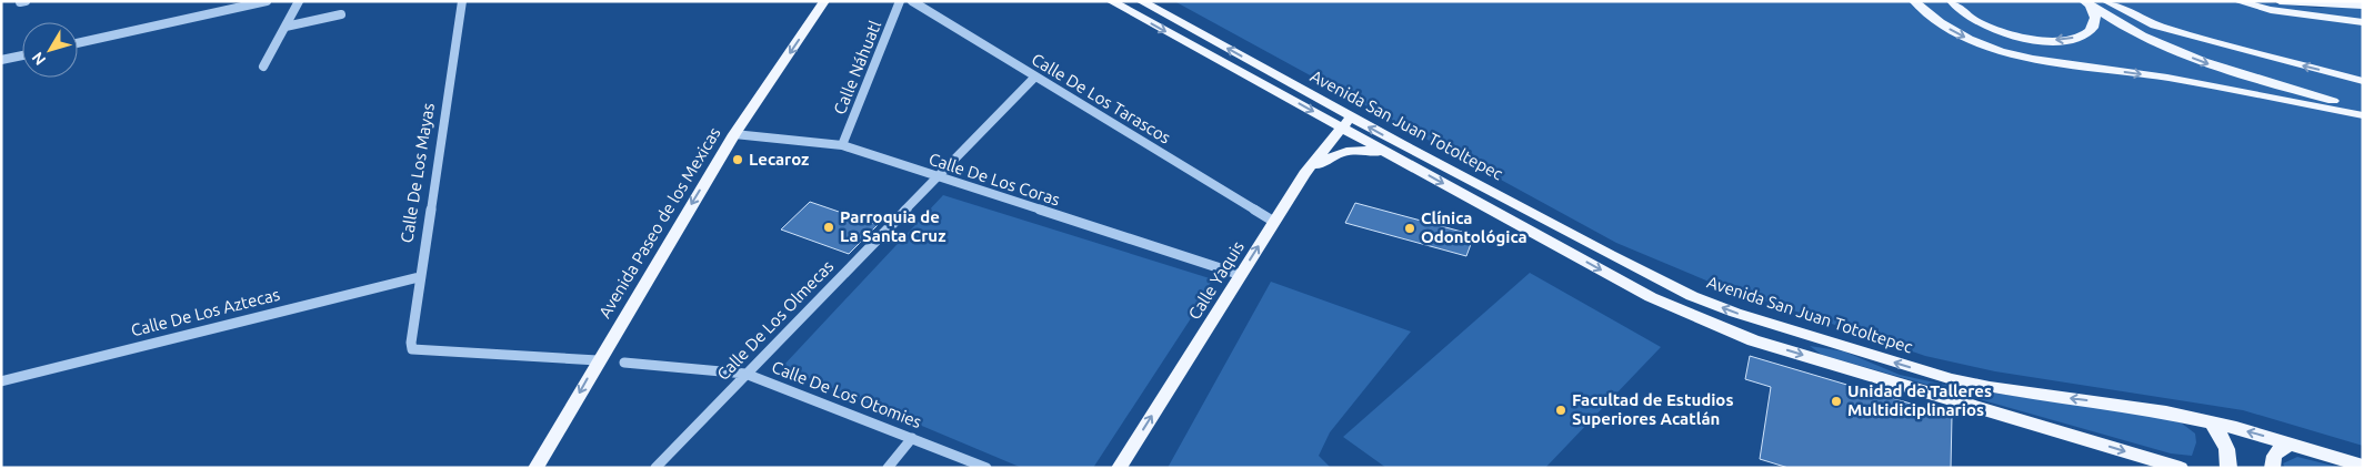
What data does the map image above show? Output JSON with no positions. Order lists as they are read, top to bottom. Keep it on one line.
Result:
{"streets":{"main road":["Avenida San Juan Totoltepec","Avenida Paseo de los Mexicas","Calle Yaquis"],"street":["Calle Náhuatl","Calle De Los Tarascos","Calle De Los Mayas","Calle De Los Coras","Calle De Los Aztecas","Calle De Los Olmecas","Calle De Los Otomies"]},"crossings":[["Calle Náhuatl","Calle De Los Coras"],["Calle De Los Tarascos","Calle Yaquis"],["Calle De Los Tarascos","Calle De Los Olmecas"],["Avenida San Juan Totoltepec","Calle Yaquis"],["Calle De Los Mayas","Avenida Paseo de los Mexicas"],["Calle De Los Mayas","Calle De Los Aztecas"],["Calle De Los Coras","Avenida Paseo de los Mexicas"],["Calle De Los Coras","Calle Yaquis"],["Calle De Los Coras","Calle De Los Olmecas"],["Calle De Los Olmecas","Calle De Los Otomies"]],"one_way":["Avenida Paseo de los Mexicas","Calle Yaquis"],"places":["Lecaroz","Parroquia de La Santa Cruz","Clínica Odontológica","Unidad de Talleres Multidiciplinarios","Facultad de Estudios Superiores Acatlán"],"north":"bottom left"}
